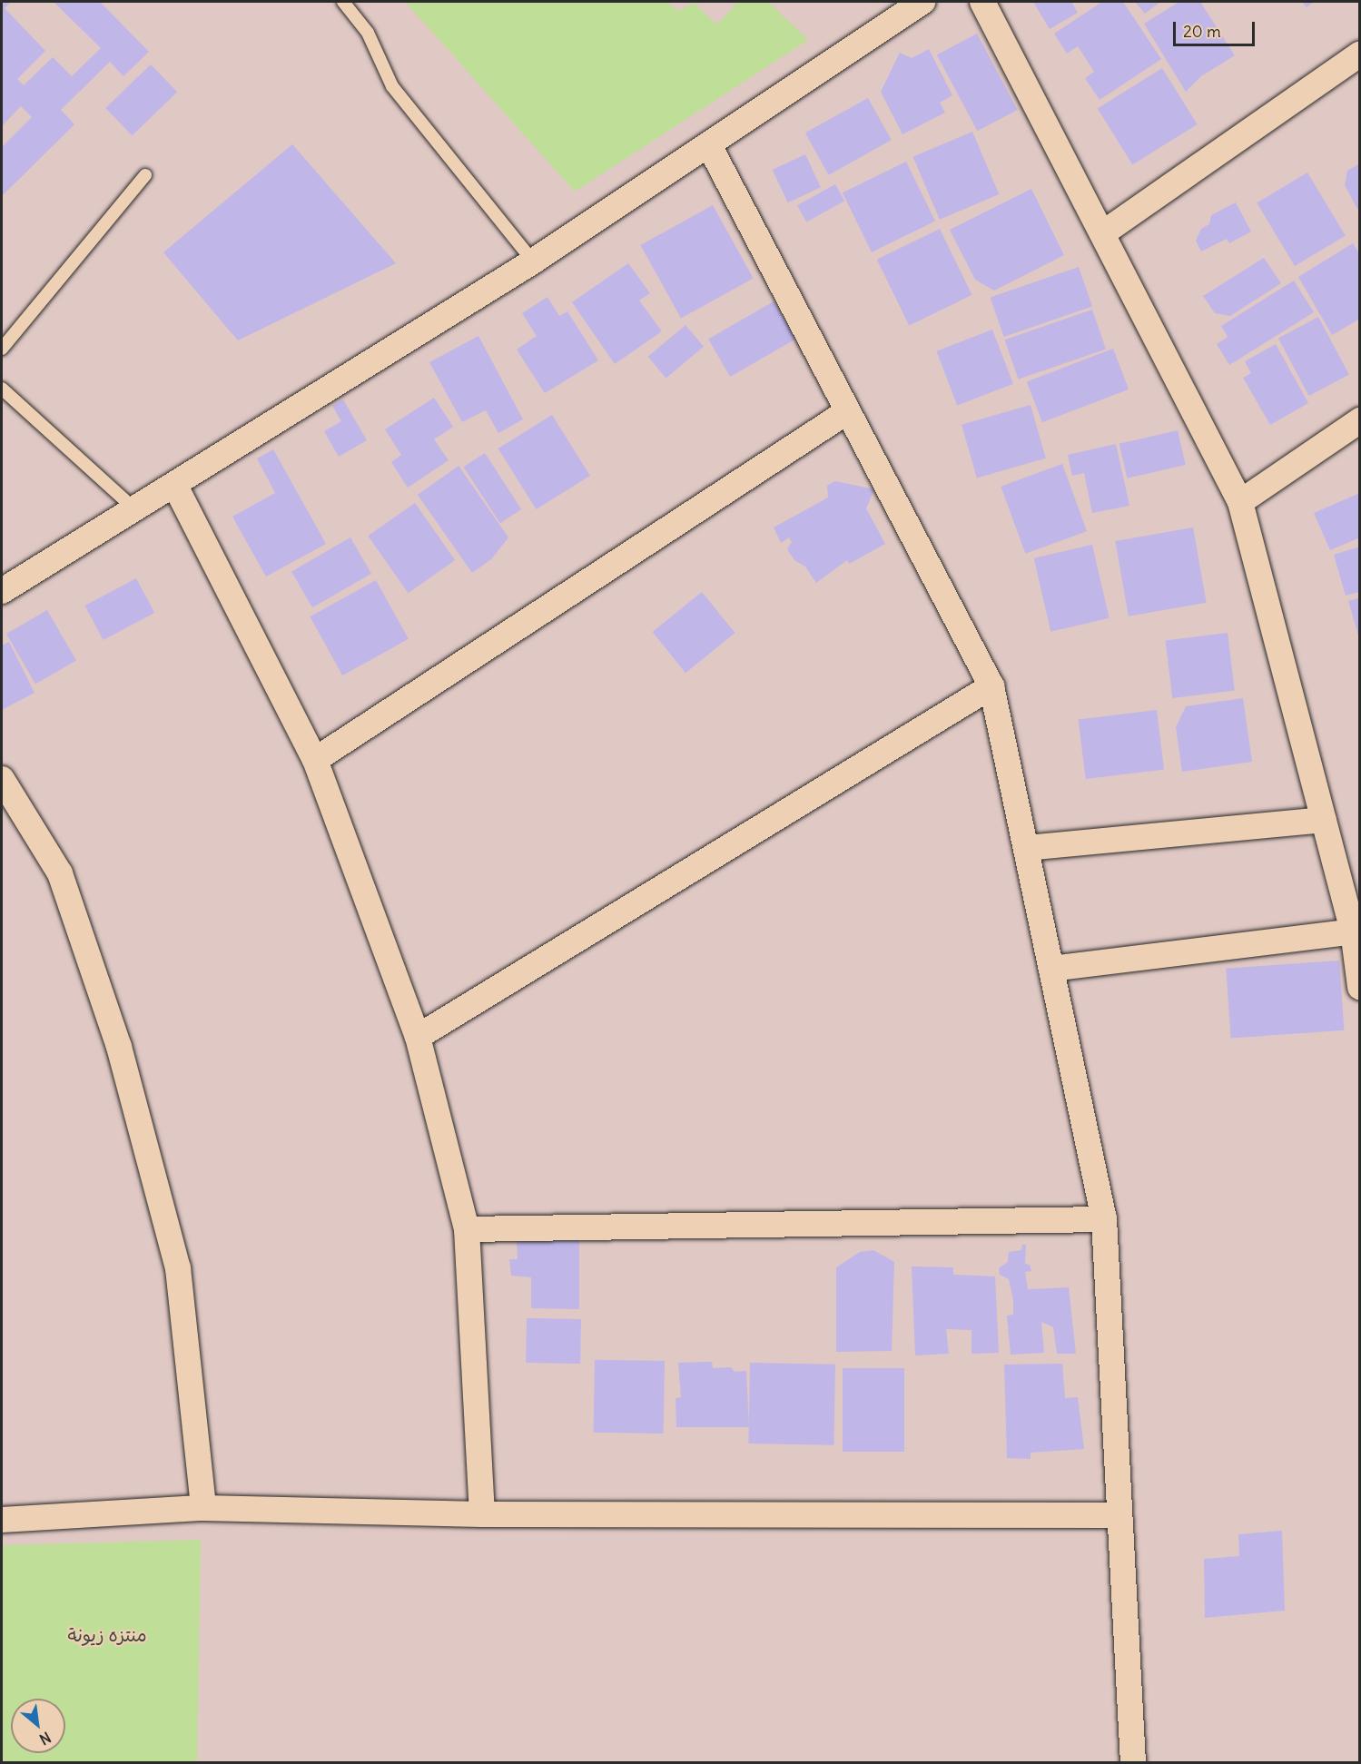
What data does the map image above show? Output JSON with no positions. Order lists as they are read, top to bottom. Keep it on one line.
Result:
{"parks":["منتزه زيونة"],"scale_bar":"20 m","north":"bottom right"}
